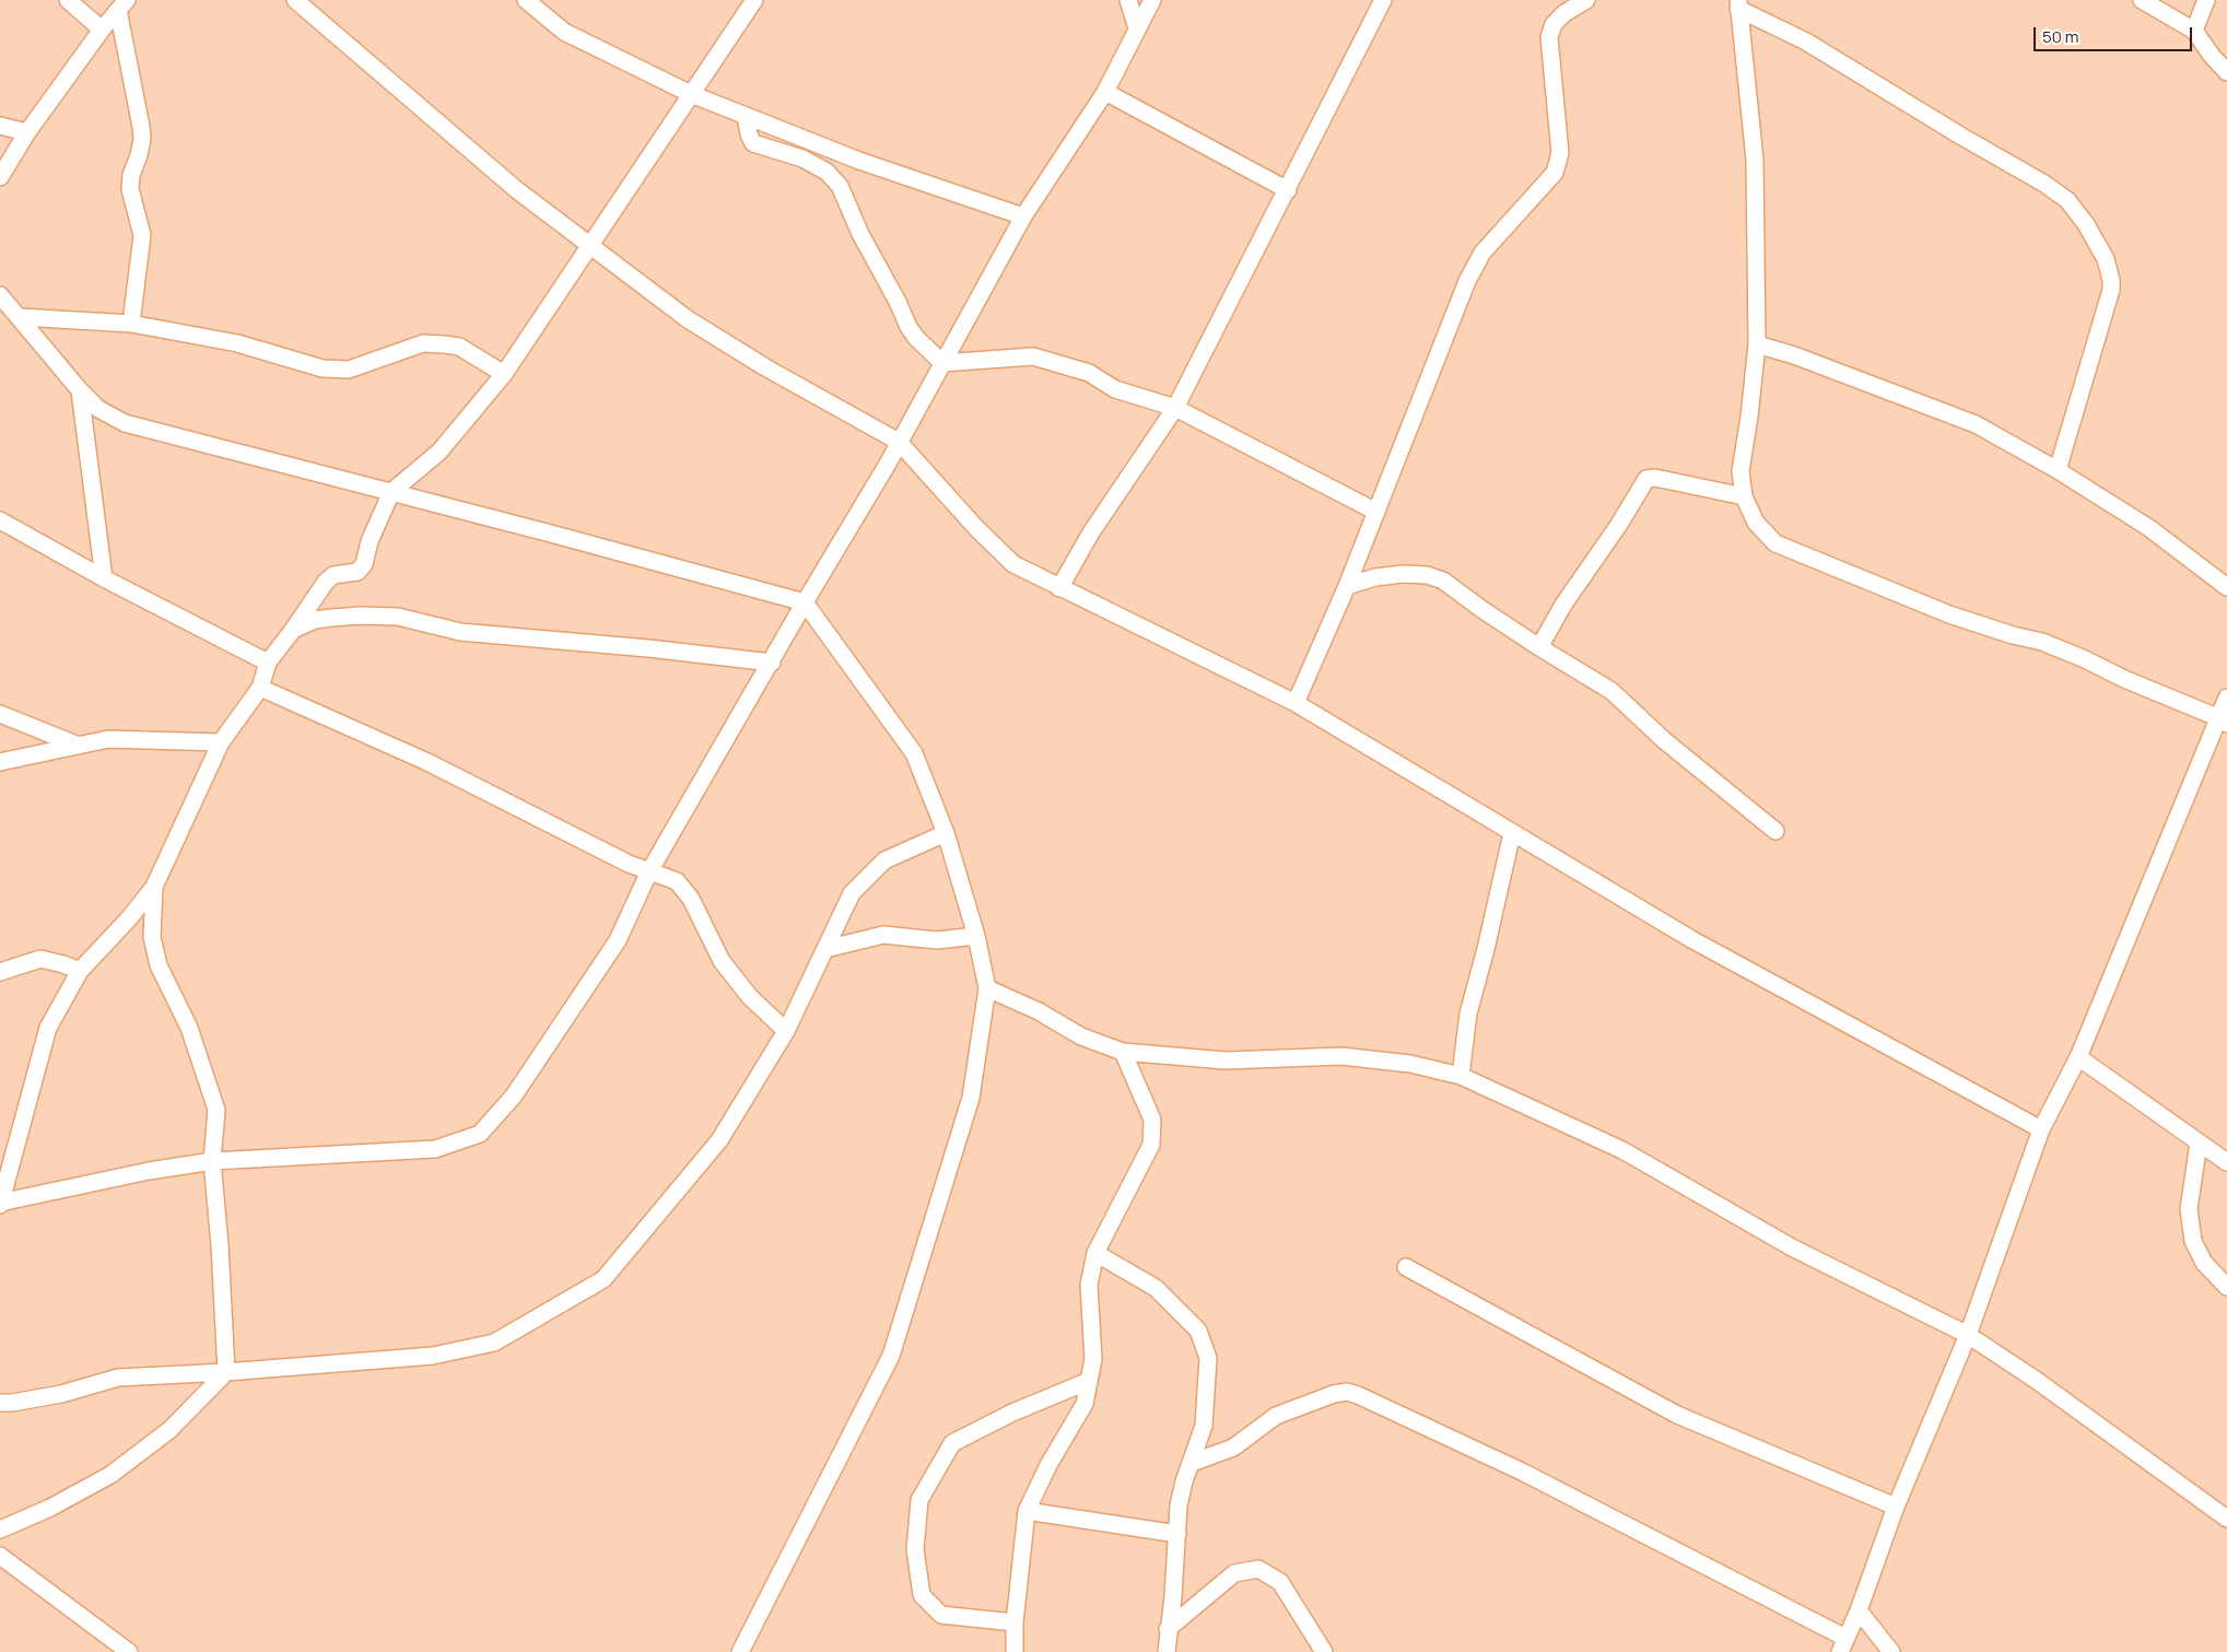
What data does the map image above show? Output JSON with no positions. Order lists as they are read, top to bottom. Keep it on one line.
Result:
{"scale_bar":"50 m"}
